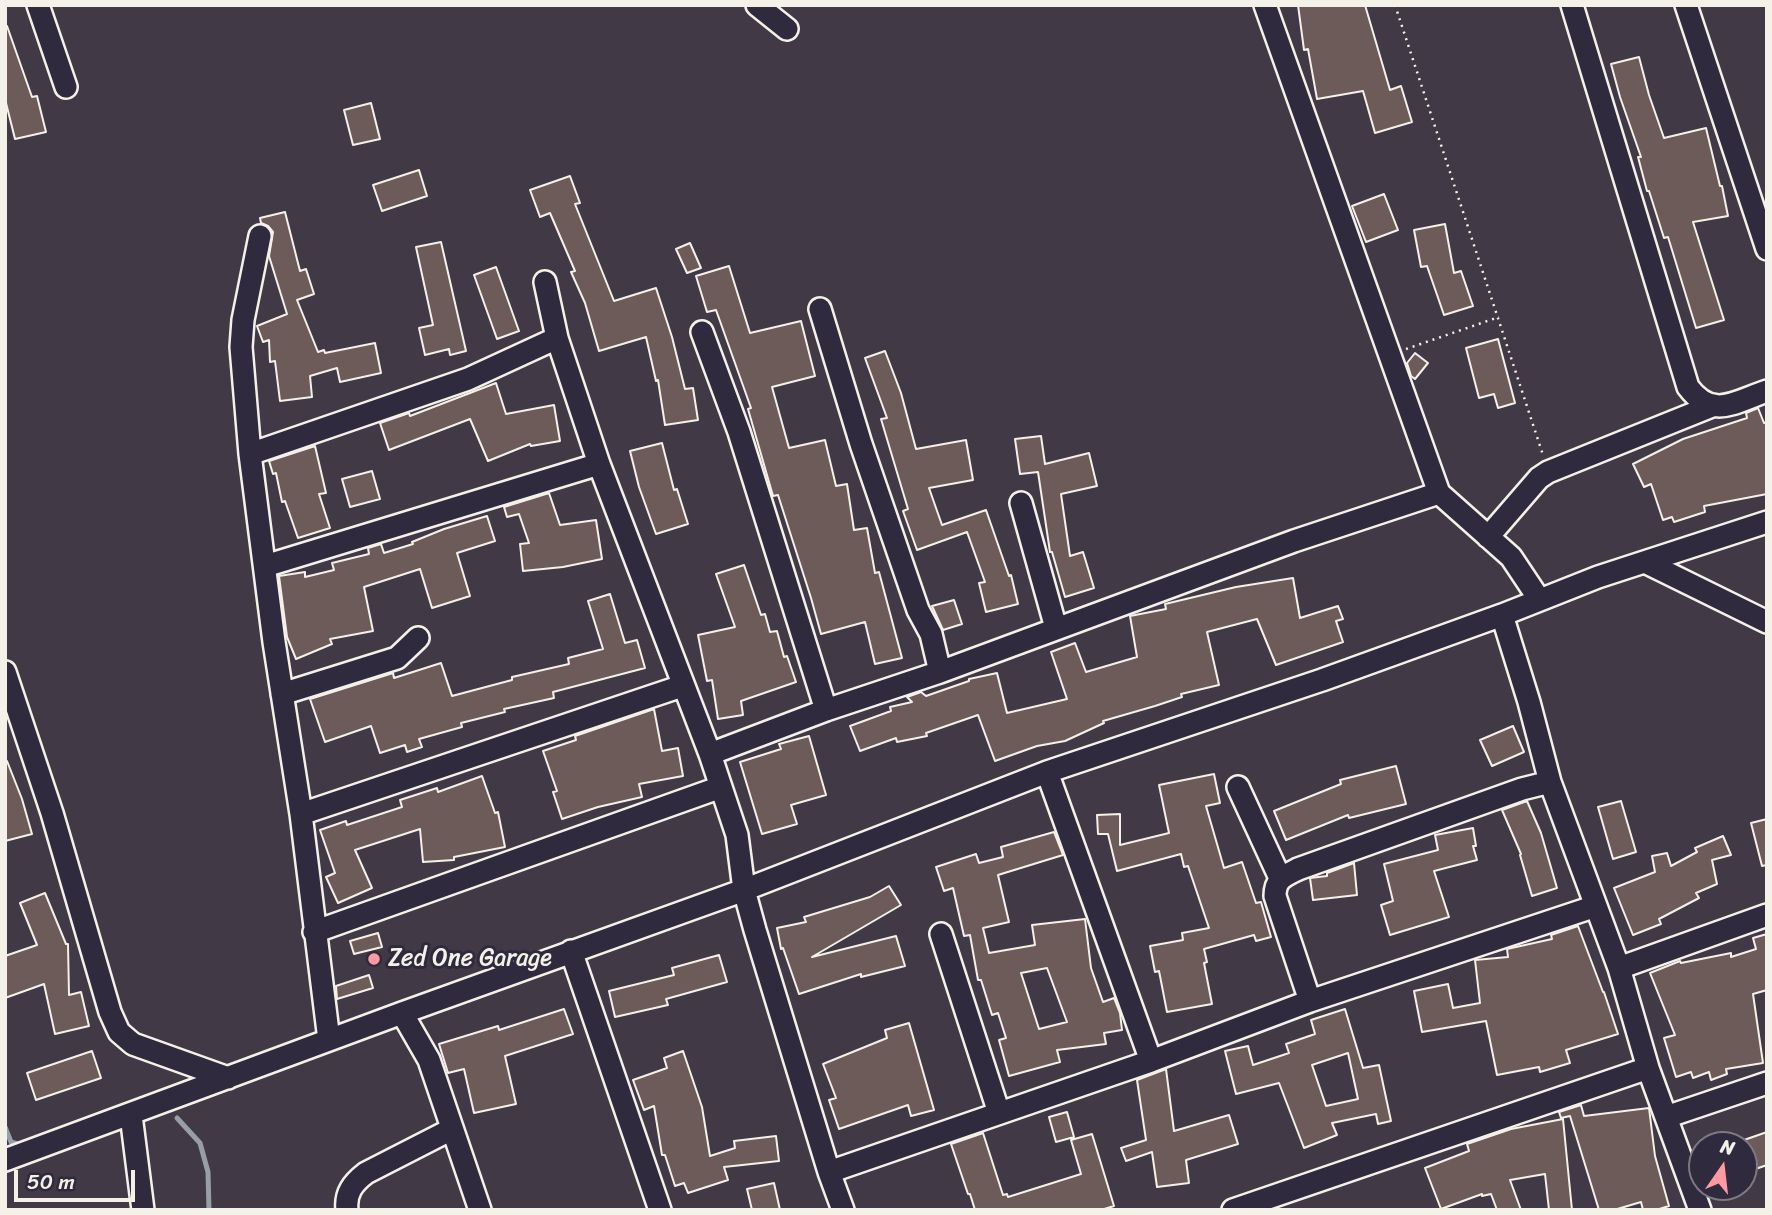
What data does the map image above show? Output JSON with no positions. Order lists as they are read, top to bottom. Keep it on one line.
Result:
{"places":["Zed One Garage"],"scale_bar":"50 m","north":"top"}
